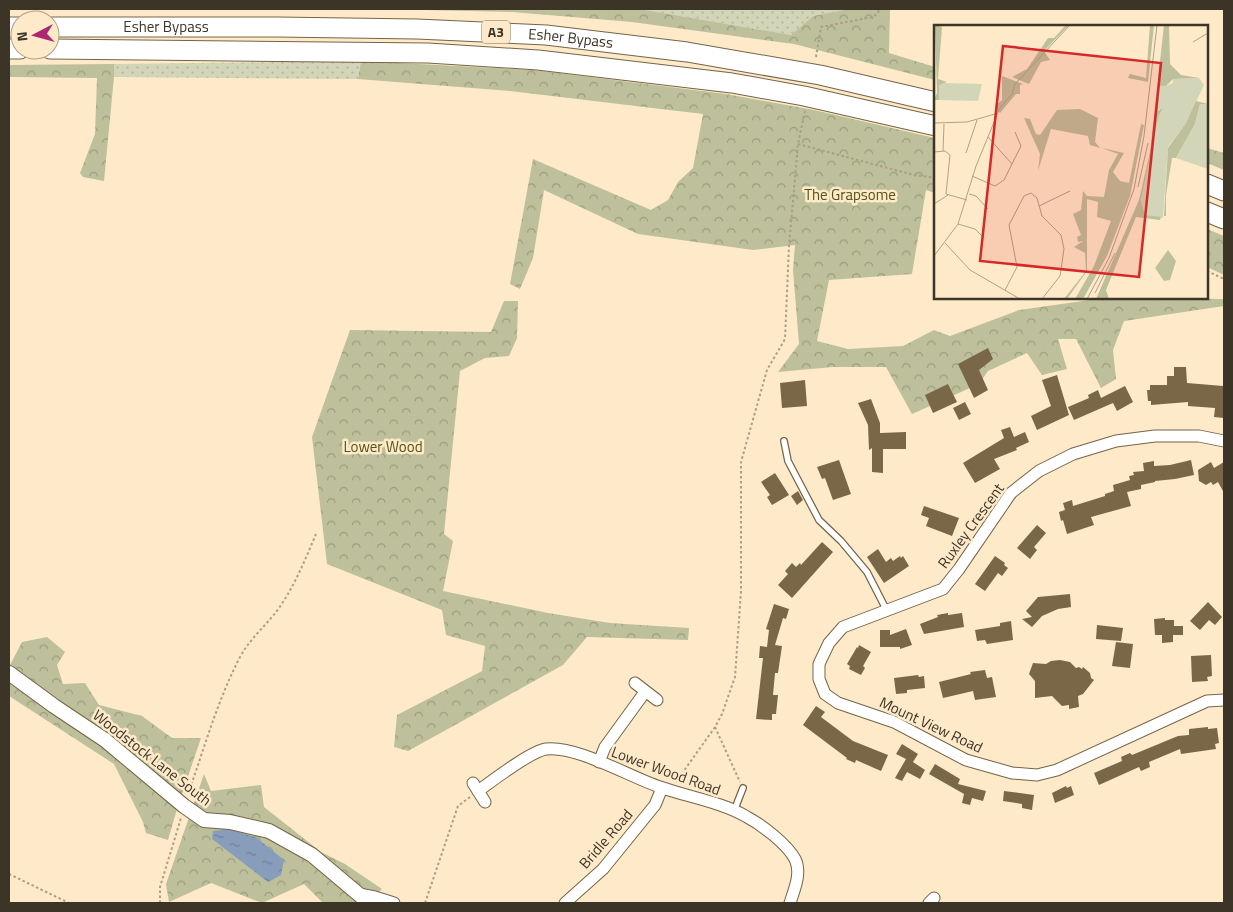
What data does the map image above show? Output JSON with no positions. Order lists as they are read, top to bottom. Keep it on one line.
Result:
{"streets":{"highway":["Esher Bypass","A3"],"street":["Ruxley Crescent","Mount View Road","Woodstock Lane South","Lower Wood Road","Bridle Road"]},"crossings":[["Ruxley Crescent","Mount View Road"],["Lower Wood Road","Bridle Road"]],"parks":["The Grapsome","Lower Wood"],"north":"left"}
